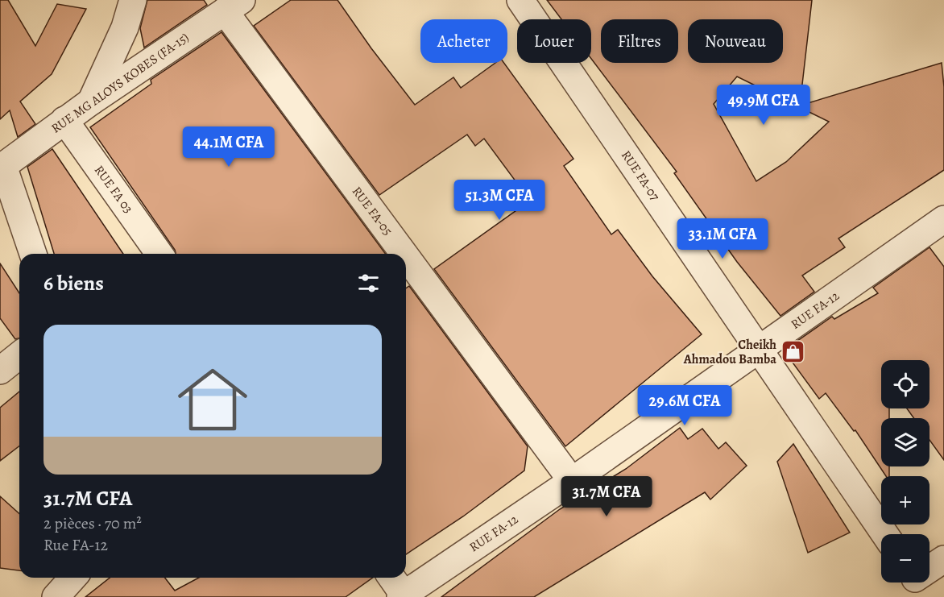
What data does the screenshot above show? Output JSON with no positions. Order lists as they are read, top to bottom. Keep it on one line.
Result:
{"streets":{"street":["RUE MG ALOYS KOBES (FA-15)","RUE FA-07","RUE FA 03","RUE FA-05","RUE FA-12"]},"crossings":[["RUE MG ALOYS KOBES (FA-15)","RUE FA 03"],["RUE MG ALOYS KOBES (FA-15)","RUE FA-05"],["RUE FA-07","RUE FA-12"],["RUE FA-05","RUE FA-12"]],"places":{"shop":["Cheikh Ahmadou Bamba"]},"page":{"chip":["Acheter","Louer","Filtres","Nouveau"],"price":["49.9M CFA","44.1M CFA","51.3M CFA","33.1M CFA","29.6M CFA","31.7M CFA"],"heading":"6 biens","list":[{"name":"31.7M CFA","note":"2 pièces · 70 m² · Rue FA-12"}],"map_buttons":["+","−"]}}
